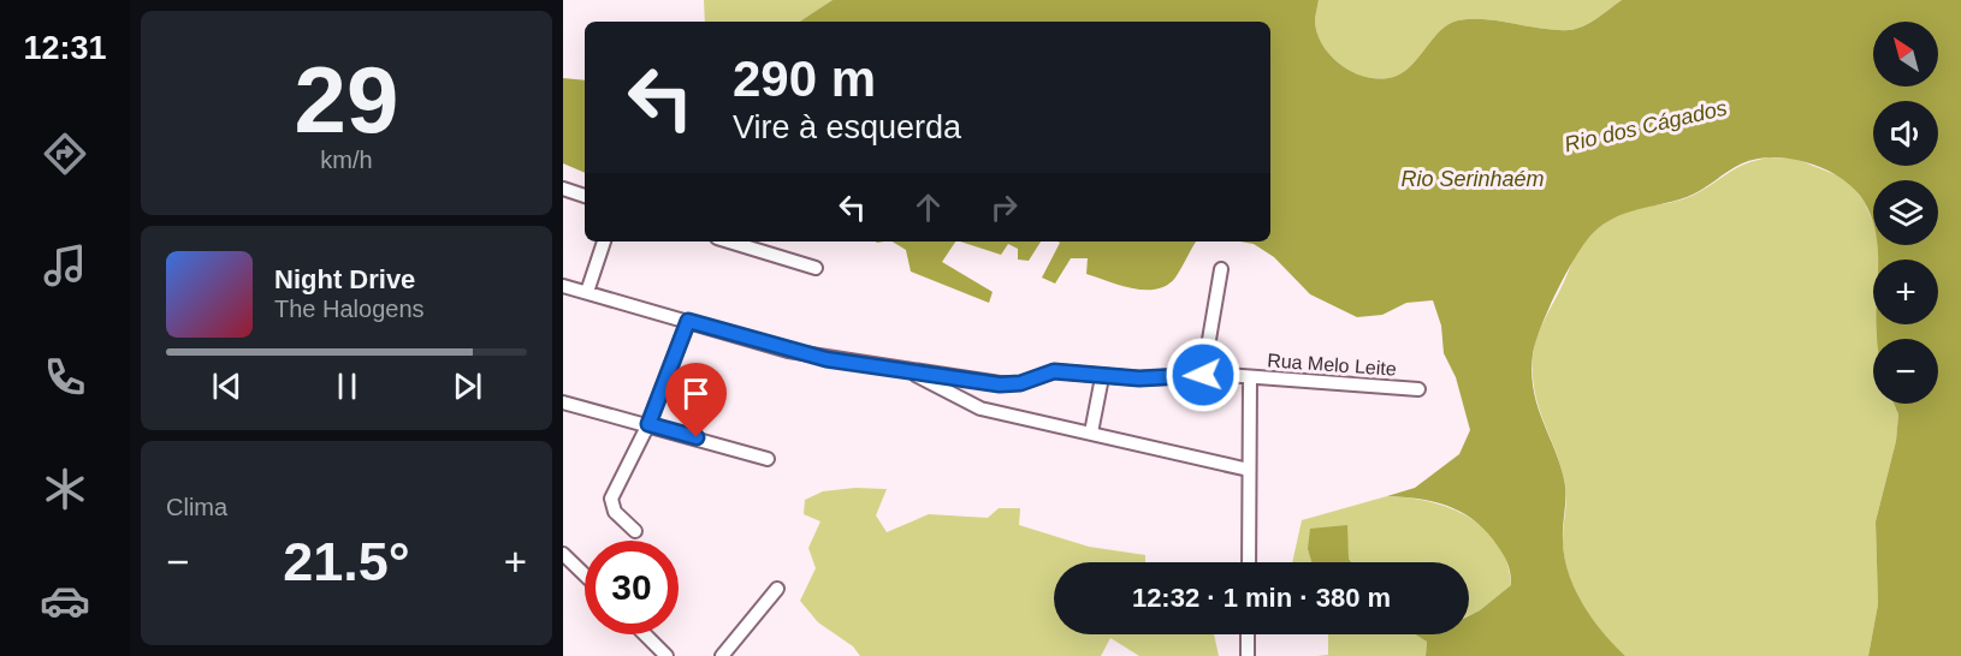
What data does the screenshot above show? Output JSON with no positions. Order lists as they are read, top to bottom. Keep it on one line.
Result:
{"streets":{"street":["Rua Melo Leite"]},"water":["Rio dos Cágados","Rio Serinhaém"],"north":"top left","page":{"tabs":"12:31","tile":[["29","km/h"],"Clima"],"map_buttons":["+","−"],"turn":["290 m","Vire à esquerda"],"song":["Night Drive","The Halogens"],"heat":["−","21.5°","+"],"limit":"30","trip":"12:32 · 1 min · 380 m"}}
